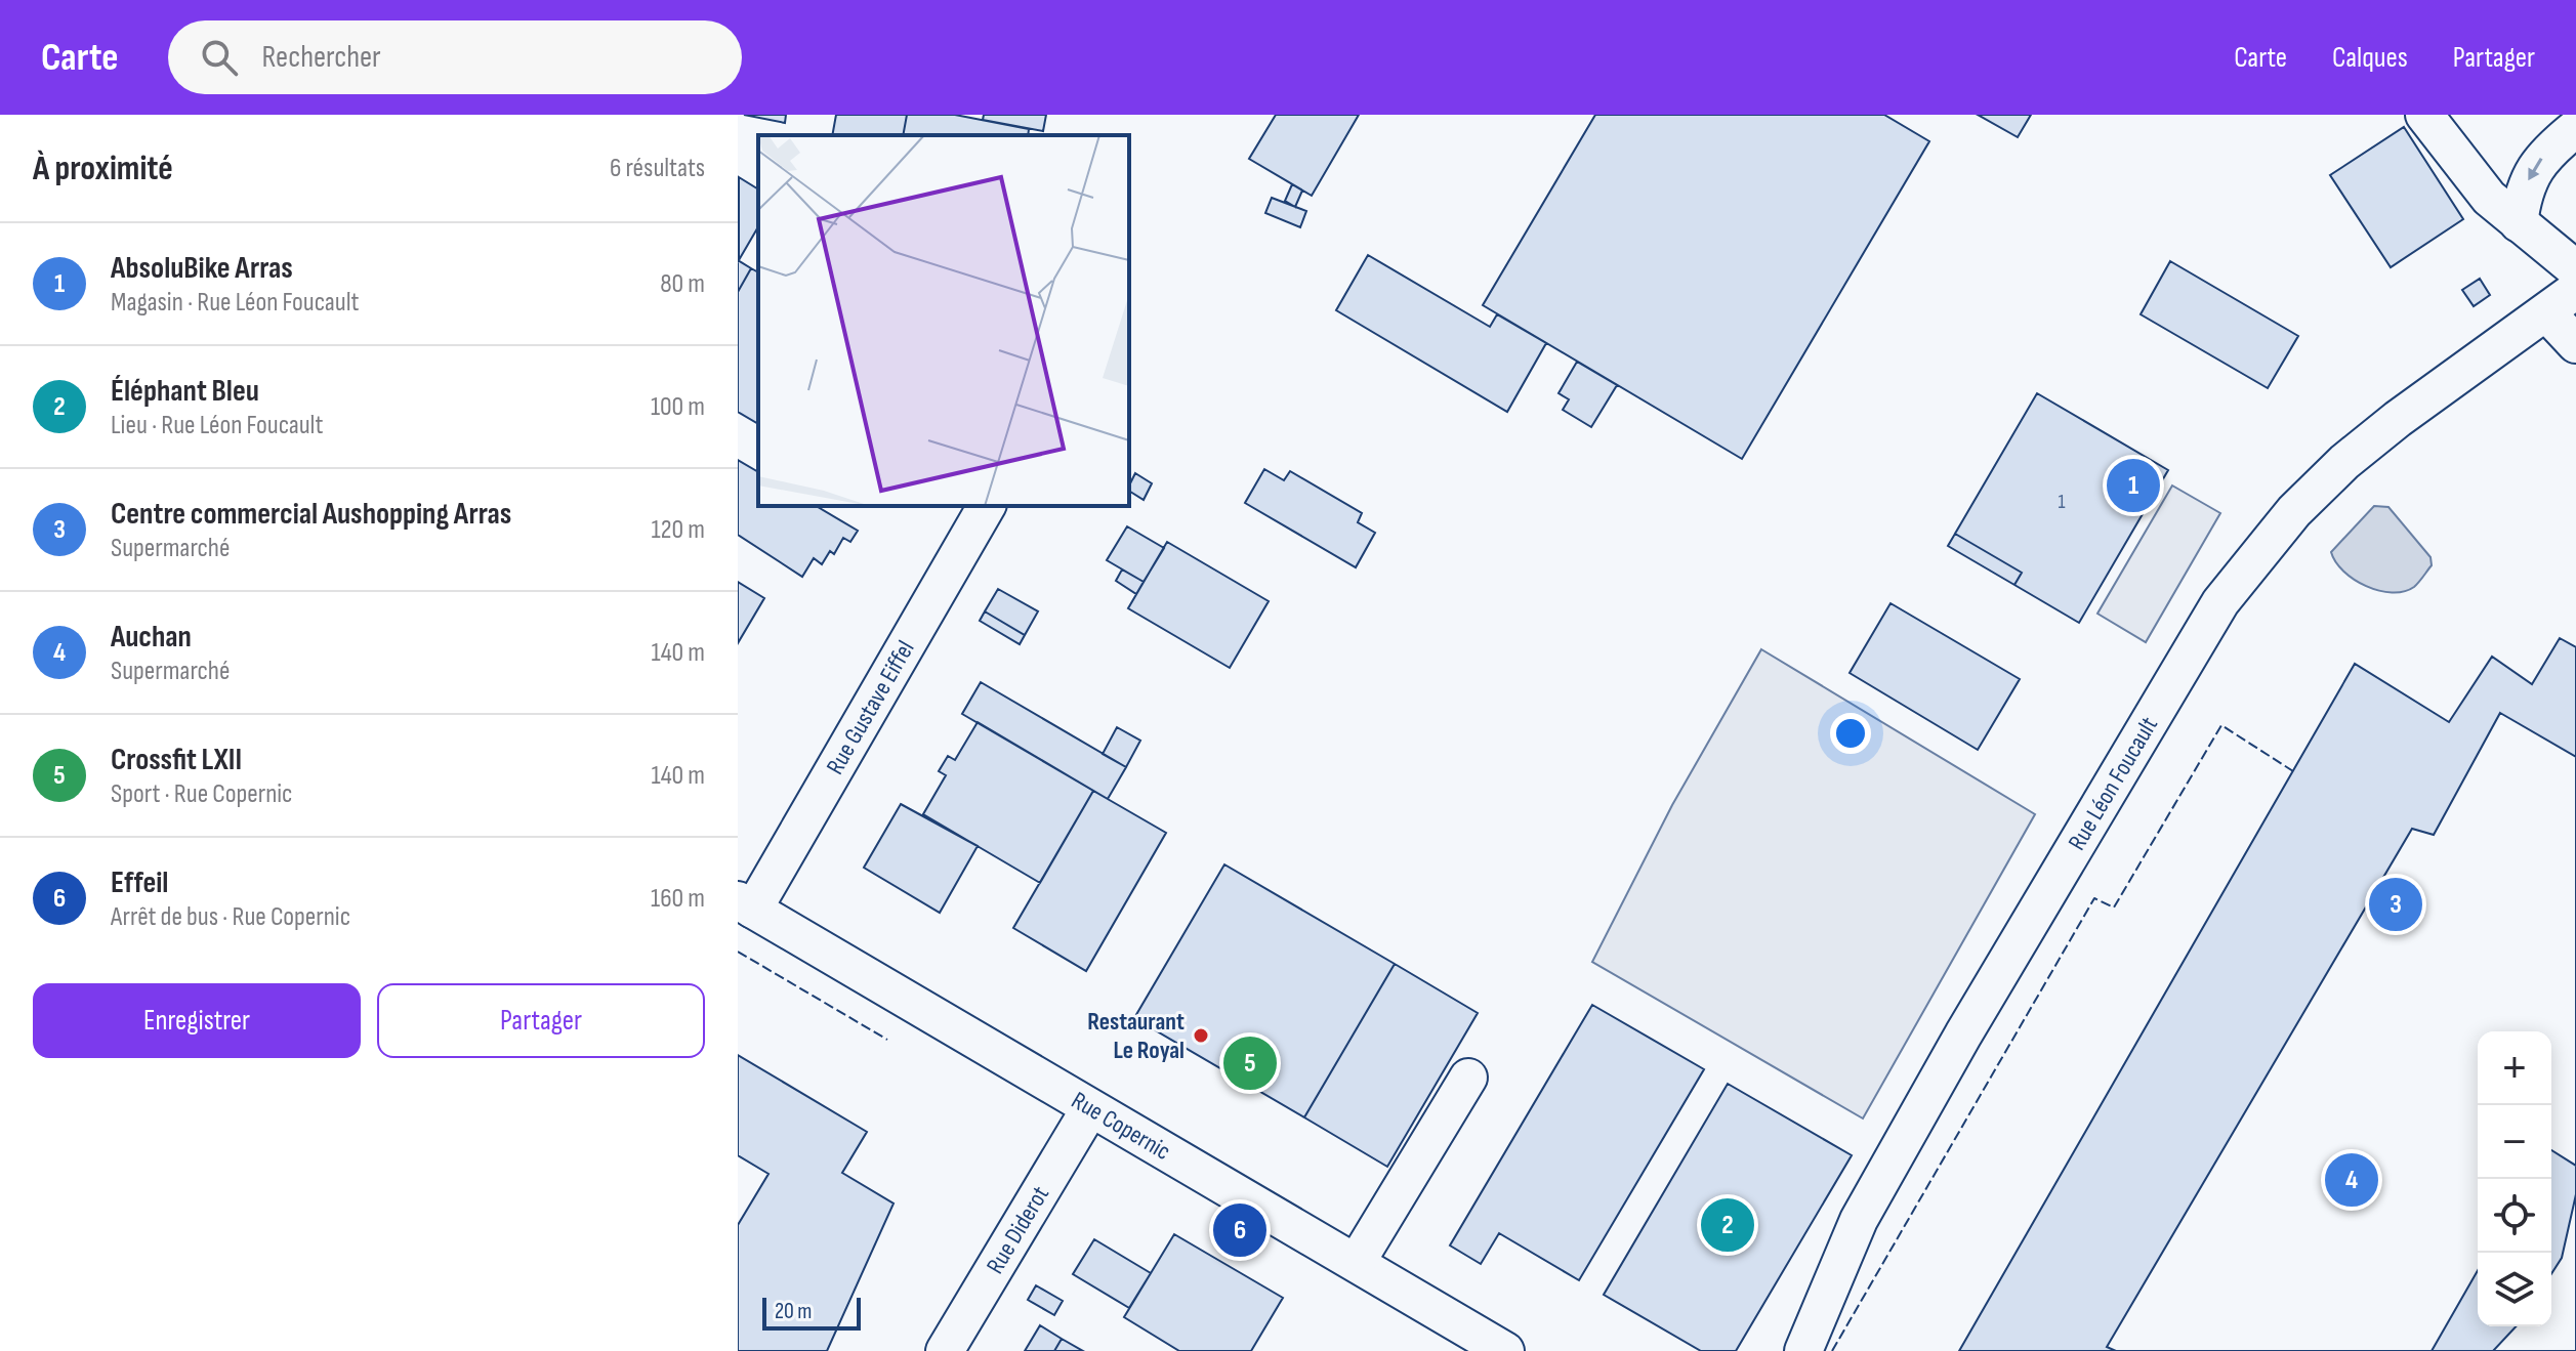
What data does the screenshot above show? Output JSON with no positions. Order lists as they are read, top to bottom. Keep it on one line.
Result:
{"streets":{"street":["Rue Gustave Eiffel","Rue Léon Foucault","Rue Copernic","Rue Diderot"]},"crossings":[["Rue Gustave Eiffel","Rue Copernic"],["Rue Copernic","Rue Diderot"]],"places":["Restaurant Le Royal"],"house_numbers":["1"],"scale_bar":"20 m","page":{"header":"Carte","search":"Rechercher","nav":["Carte","Calques","Partager"],"heading":["À proximité","6 résultats"],"list":[{"mark":"1","name":"AbsoluBike Arras","note":"Magasin · Rue Léon Foucault","value":"80 m"},{"mark":"2","name":"Éléphant Bleu","note":"Lieu · Rue Léon Foucault","value":"100 m"},{"mark":"3","name":"Centre commercial Aushopping Arras","note":"Supermarché","value":"120 m"},{"mark":"4","name":"Auchan","note":"Supermarché","value":"140 m"},{"mark":"5","name":"Crossfit LXII","note":"Sport · Rue Copernic","value":"140 m"},{"mark":"6","name":"Effeil","note":"Arrêt de bus · Rue Copernic","value":"160 m"}],"pins":["1","3","5","4","2","6"],"buttons":["Enregistrer","Partager"],"map_buttons":["+","−"],"scale":"20 m"}}
